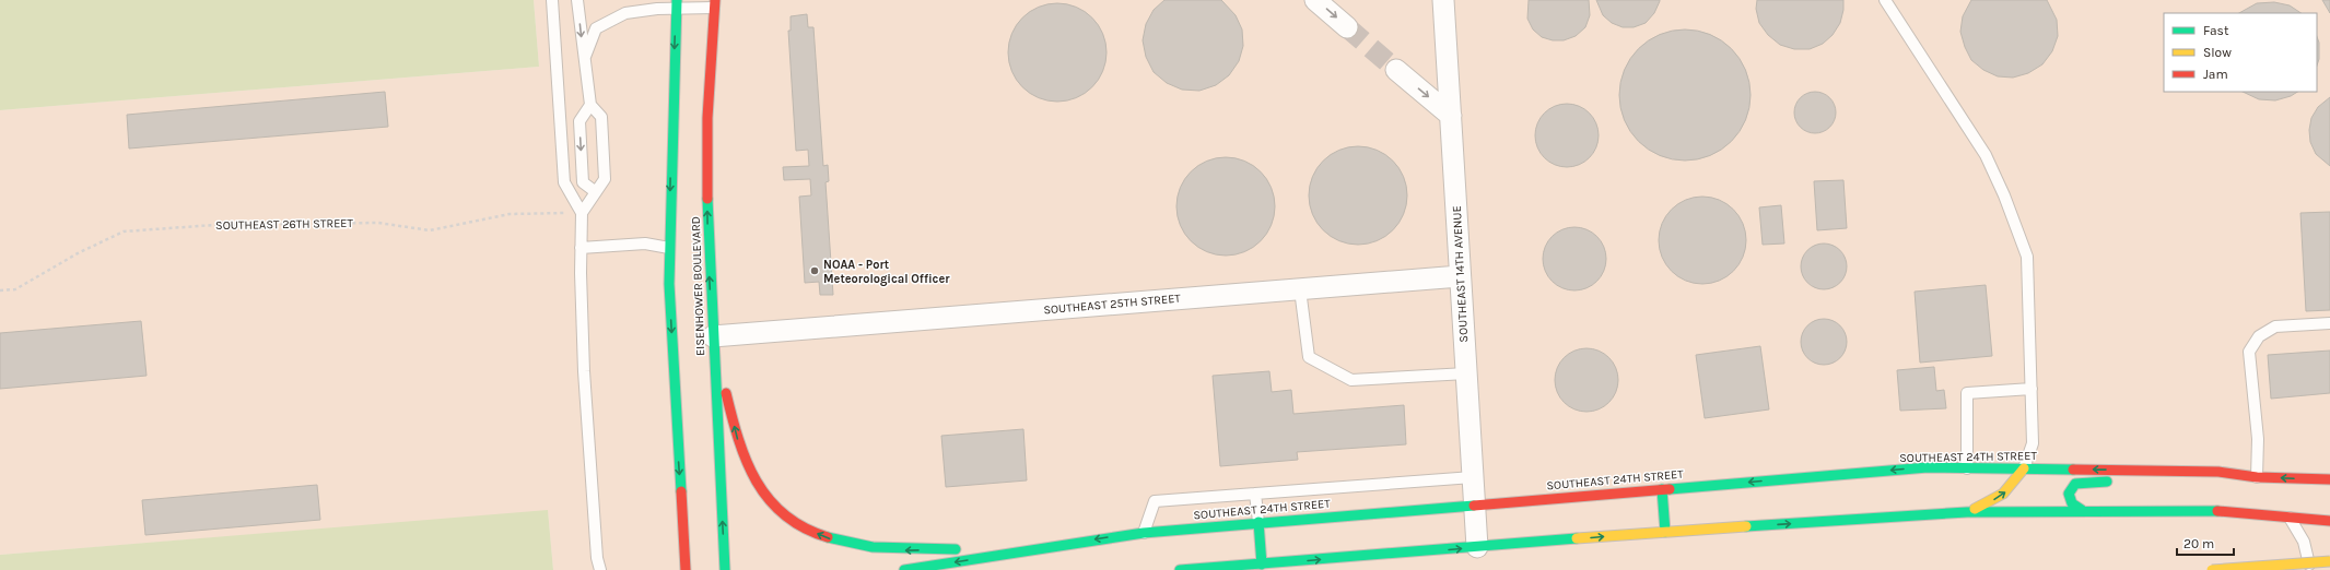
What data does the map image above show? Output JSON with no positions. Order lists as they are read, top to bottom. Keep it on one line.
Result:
{"streets":{"street":["SOUTHEAST 14TH AVENUE","EISENHOWER BOULEVARD","SOUTHEAST 25TH STREET","SOUTHEAST 24TH STREET"],"path":["SOUTHEAST 26TH STREET"]},"crossings":[["SOUTHEAST 14TH AVENUE","SOUTHEAST 25TH STREET"],["SOUTHEAST 14TH AVENUE","SOUTHEAST 24TH STREET"],["EISENHOWER BOULEVARD","SOUTHEAST 25TH STREET"]],"places":["NOAA - Port Meteorological Officer"],"legend":["Fast","Slow","Jam"],"scale_bar":"20 m"}
